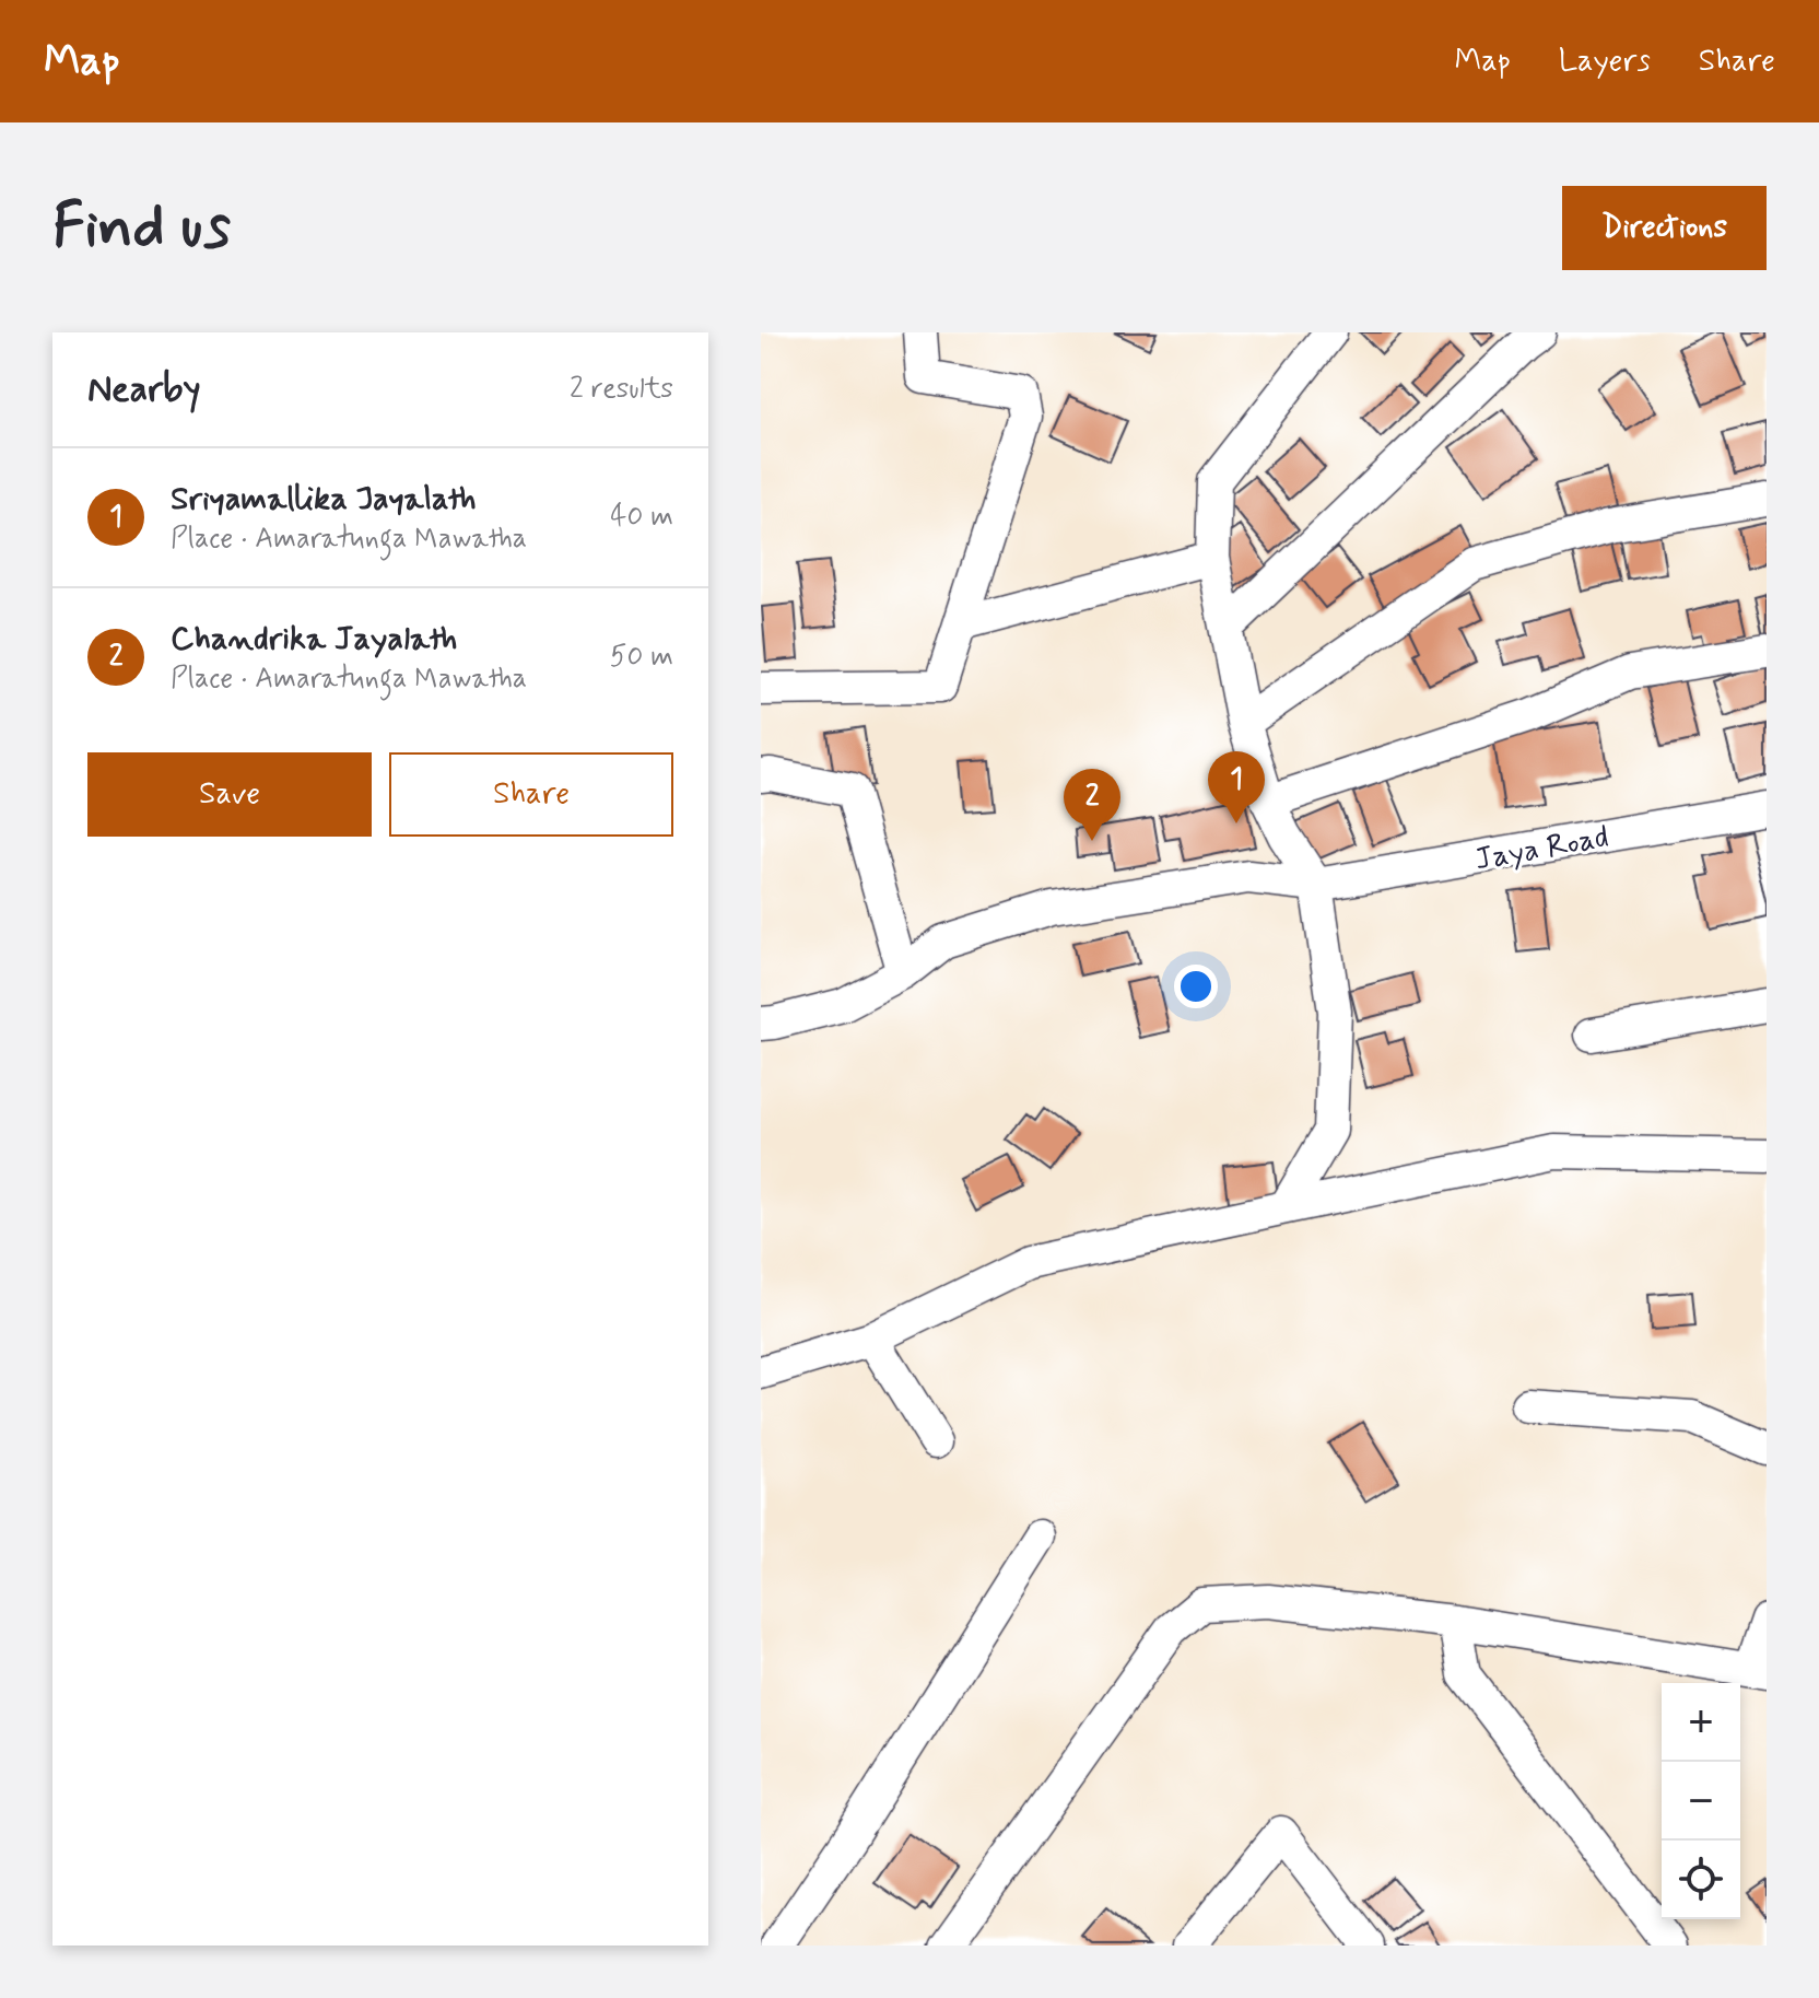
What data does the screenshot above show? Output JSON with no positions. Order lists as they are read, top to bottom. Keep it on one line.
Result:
{"streets":{"street":["Jaya Road"]},"page":{"header":"Map","nav":["Map","Layers","Share"],"buttons":["Directions",["Save","Share"]],"title":"Find us","heading":["Nearby","2 results"],"list":[{"mark":"1","name":"Sriyamallika Jayalath","note":"Place · Amaratunga Mawatha","value":"40 m"},{"mark":"2","name":"Chandrika Jayalath","note":"Place · Amaratunga Mawatha","value":"50 m"}],"pins":["1","2"],"map_buttons":["+","−"]}}
